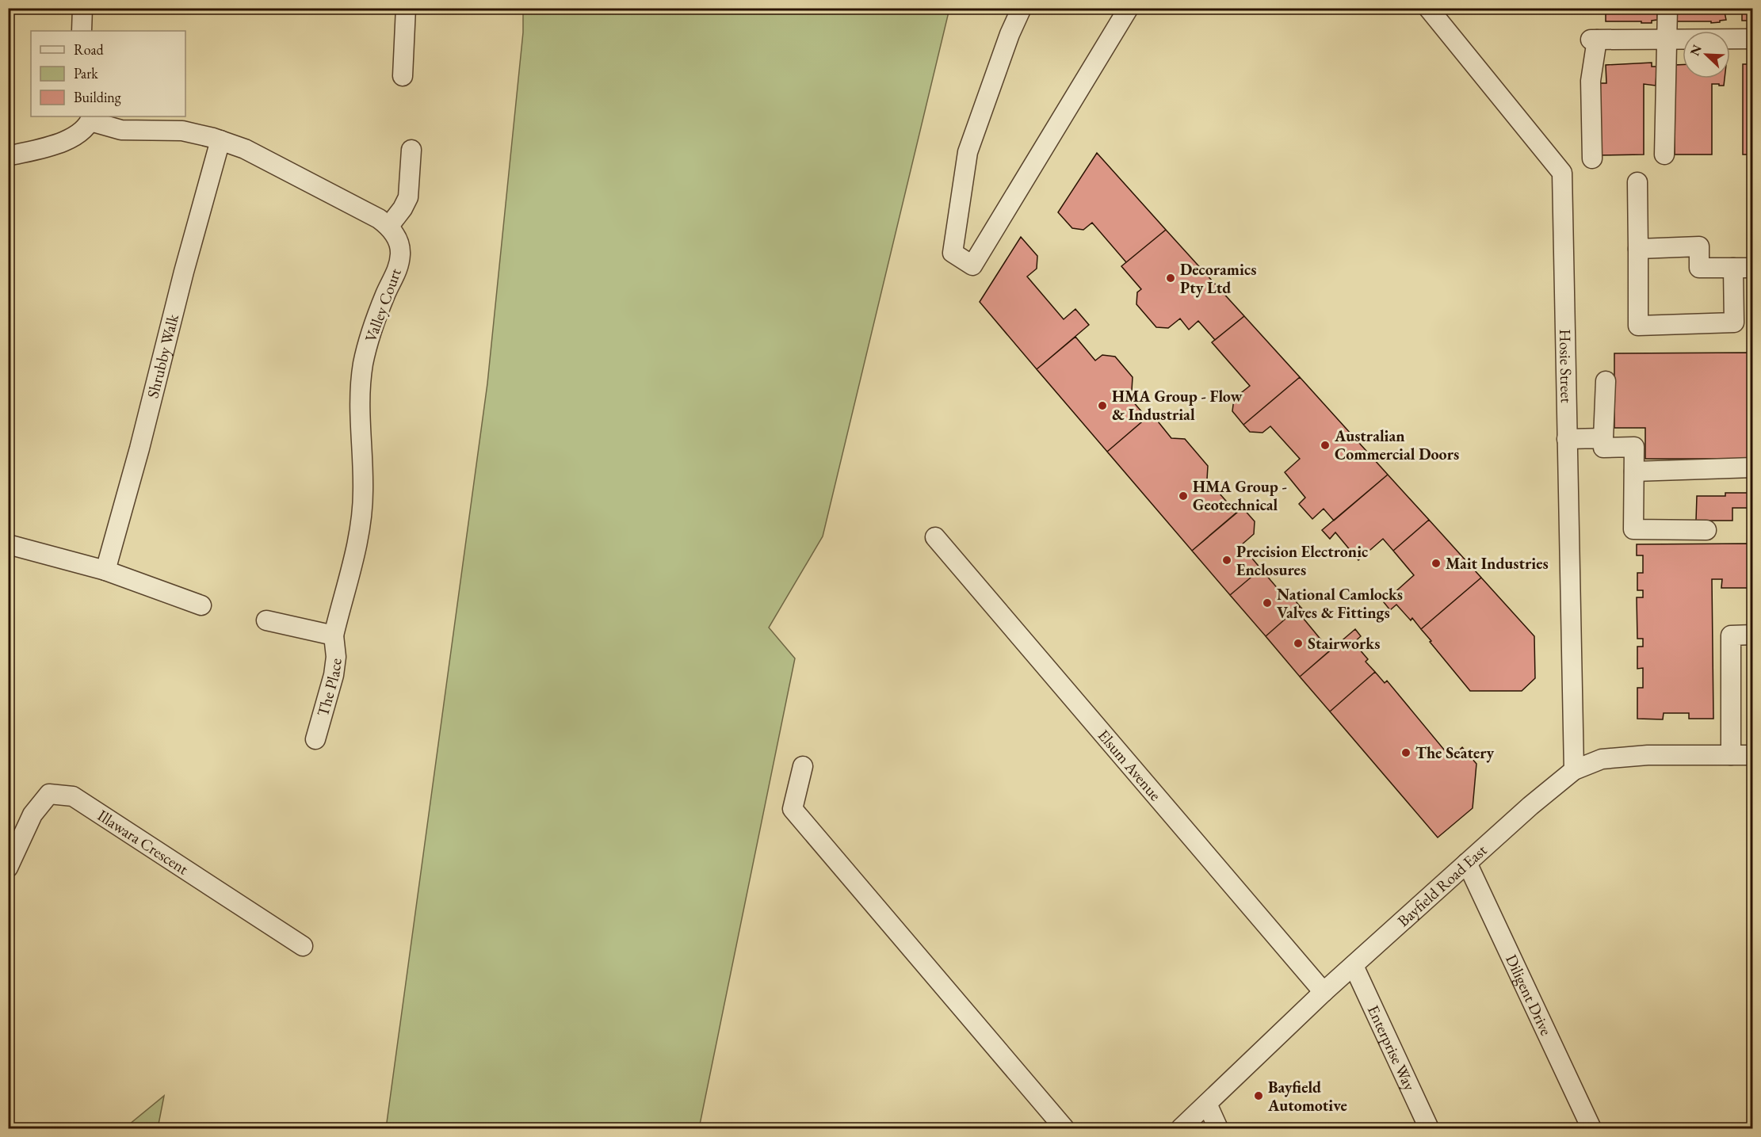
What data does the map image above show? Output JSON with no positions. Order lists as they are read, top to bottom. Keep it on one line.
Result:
{"streets":{"street":["Valley Court","Shrubby Walk","Hosie Street","The Place","Elsum Avenue","Illawara Crescent","Bayfield Road East","Diligent Drive","Enterprise Way"]},"crossings":[["Valley Court","The Place"],["Hosie Street","Bayfield Road East"],["Elsum Avenue","Bayfield Road East"],["Bayfield Road East","Diligent Drive"],["Bayfield Road East","Enterprise Way"]],"places":["Decoramics Pty Ltd","HMA Group - Flow & Industrial","Australian Commercial Doors","HMA Group - Geotechnical","Precision Electronic Enclosures","Mait Industries","National Camlocks Valves & Fittings","Stairworks","The Seatery","Bayfield Automotive"],"legend":["Road","Park","Building"],"north":"top left"}
